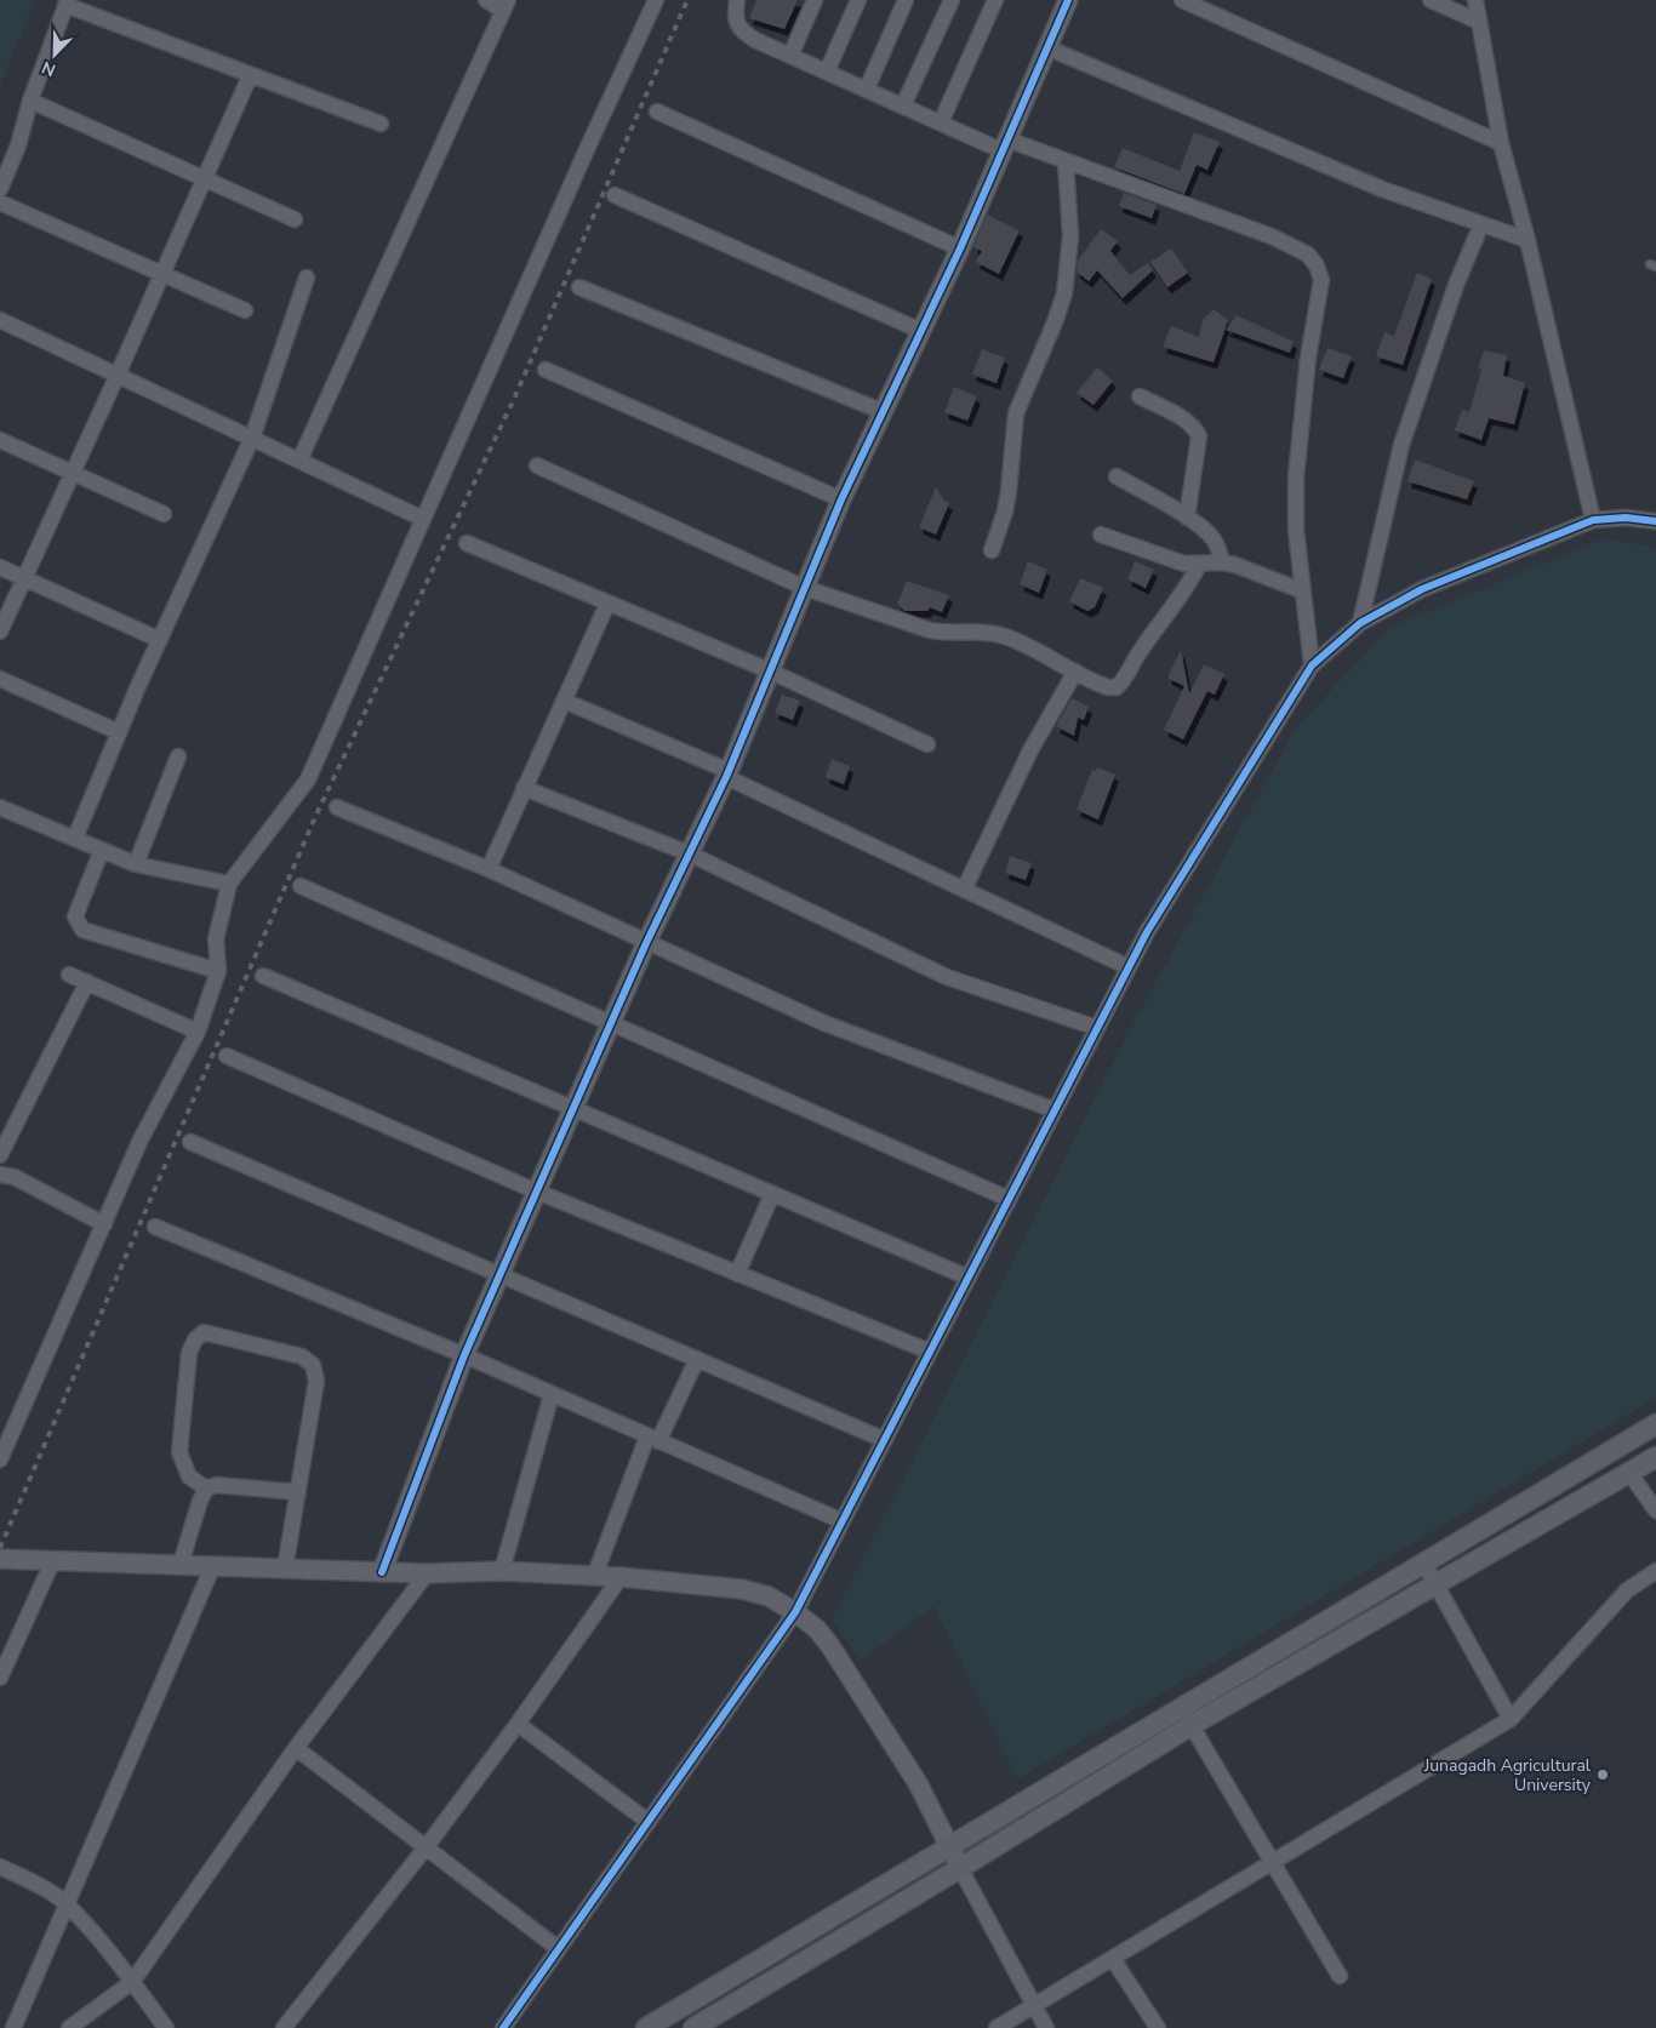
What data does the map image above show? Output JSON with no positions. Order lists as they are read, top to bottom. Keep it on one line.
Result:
{"places":["Junagadh Agricultural University"],"north":"bottom left"}
